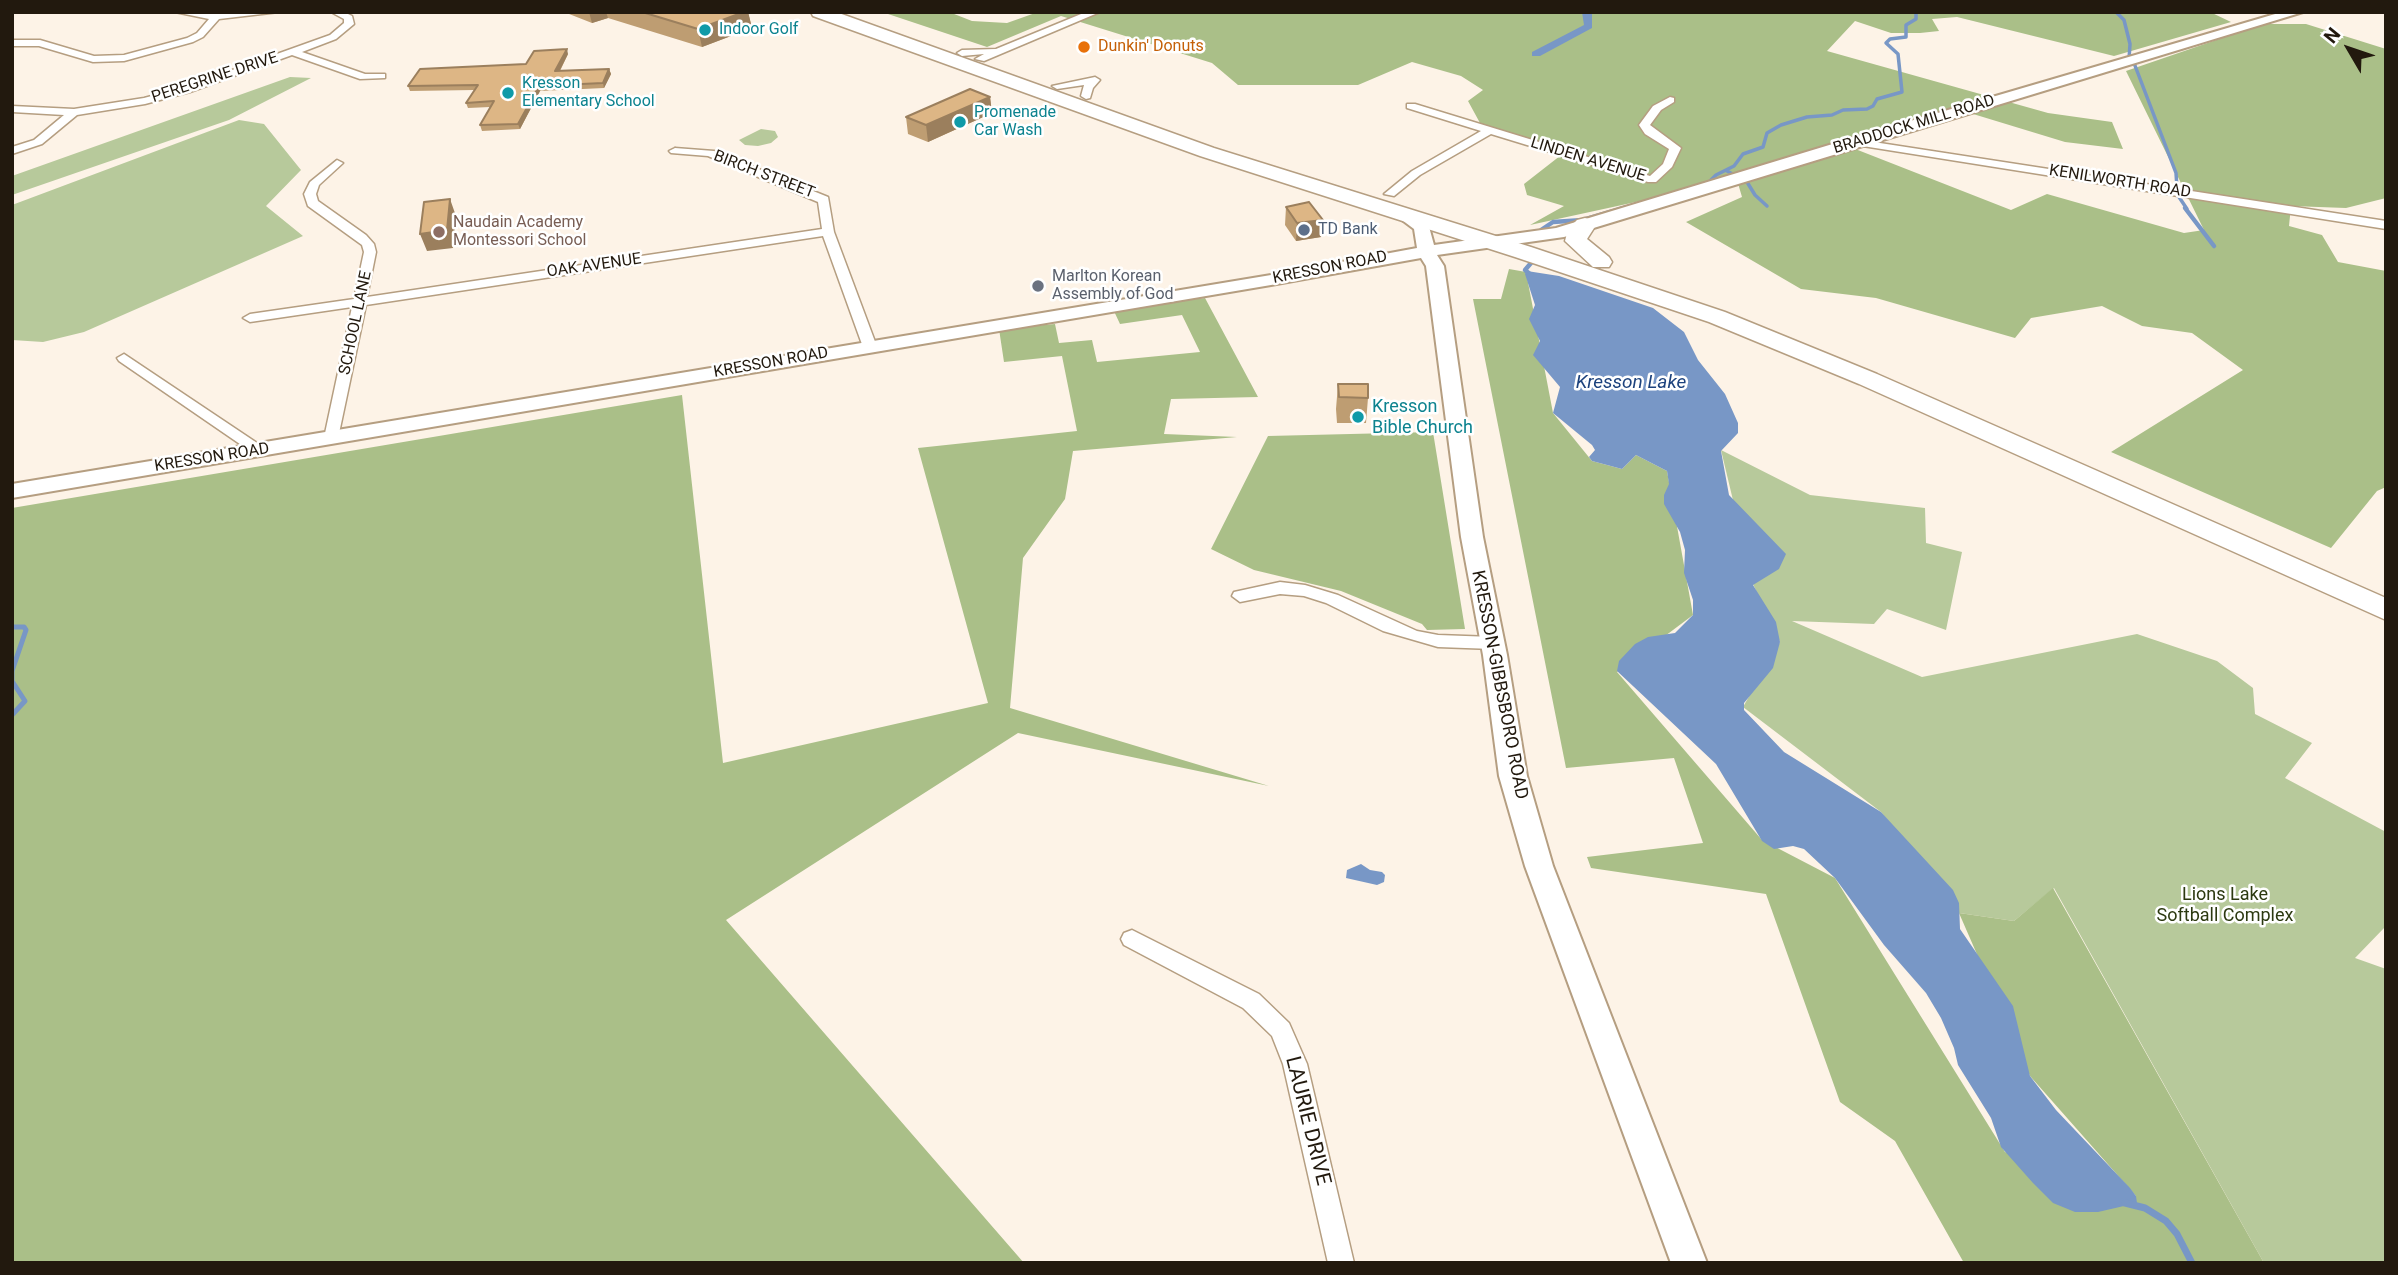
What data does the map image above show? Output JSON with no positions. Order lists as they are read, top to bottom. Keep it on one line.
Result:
{"streets":{"street":["PEREGRINE DRIVE","BRADDOCK MILL ROAD","LINDEN AVENUE","BIRCH STREET","KENILWORTH ROAD","OAK AVENUE","KRESSON ROAD","SCHOOL LANE","KRESSON-GIBBSBORO ROAD","LAURIE DRIVE"]},"crossings":[["BRADDOCK MILL ROAD","KENILWORTH ROAD"],["BRADDOCK MILL ROAD","KRESSON ROAD"],["BIRCH STREET","OAK AVENUE"],["BIRCH STREET","KRESSON ROAD"],["OAK AVENUE","SCHOOL LANE"],["KRESSON ROAD","SCHOOL LANE"],["KRESSON ROAD","KRESSON-GIBBSBORO ROAD"]],"water":["Kresson Lake"],"parks":["Lions Lake Softball Complex"],"places":["Indoor Golf","Dunkin' Donuts","Kresson Elementary School","Promenade Car Wash","TD Bank","Naudain Academy Montessori School","Marlton Korean Assembly of God","Kresson Bible Church"],"north":"top left"}
